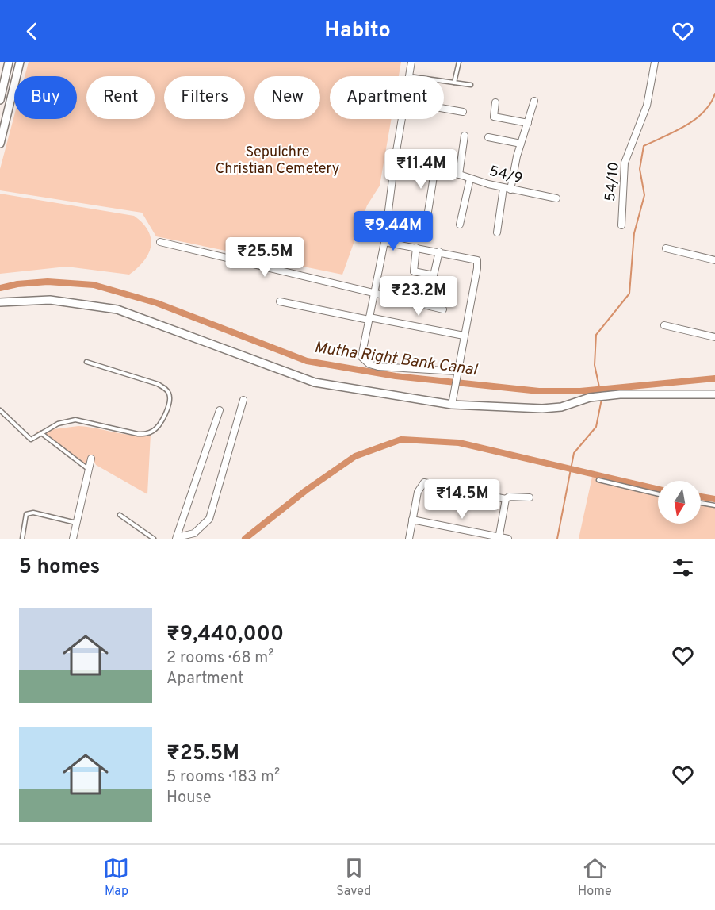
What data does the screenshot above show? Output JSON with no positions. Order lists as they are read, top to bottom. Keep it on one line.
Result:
{"streets":{"street":["54/9","54/10"]},"water":["Mutha Right Bank Canal"],"parks":["Sepulchre Christian Cemetery"],"north":"bottom","page":{"header":"Habito","chip":["Buy","Rent","Filters","New","Apartment"],"price":["₹11.4M","₹9.44M","₹25.5M","₹23.2M","₹14.5M"],"heading":"5 homes","list":[{"name":"₹9,440,000","note":"2 rooms · 68 m² · Apartment"},{"name":"₹25.5M","note":"5 rooms · 183 m² · House"}],"tabs":["Map","Saved","Home"]}}
